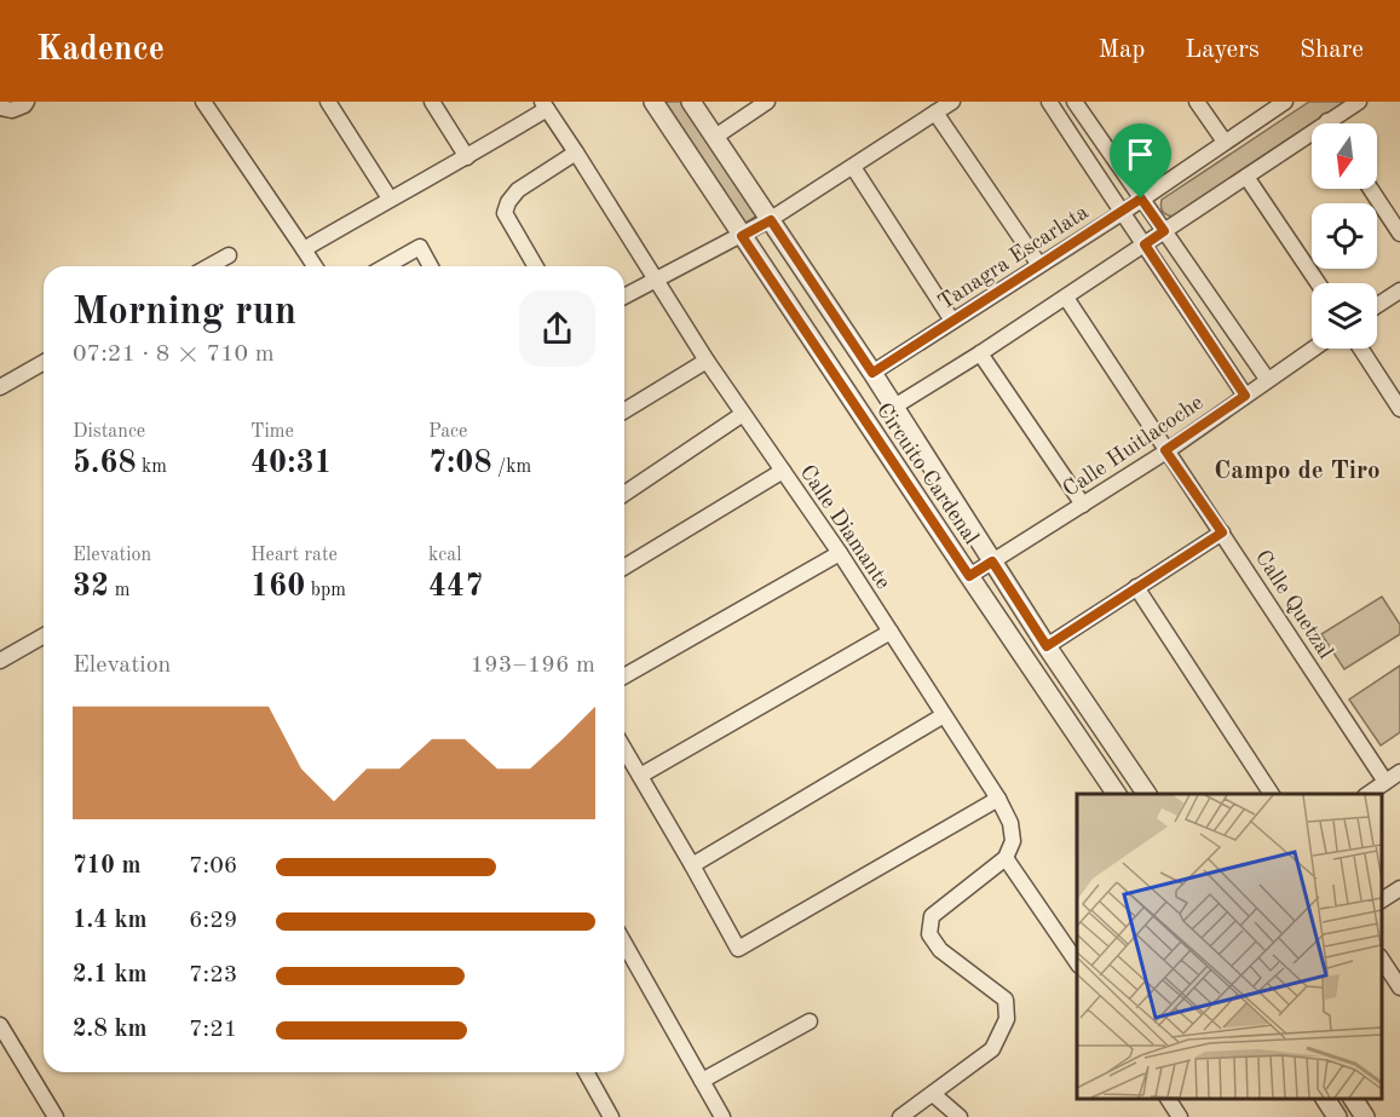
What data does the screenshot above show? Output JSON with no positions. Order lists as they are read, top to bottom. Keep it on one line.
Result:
{"streets":{"street":["Tanagra Escarlata","Calle Huitlacoche","Circuito Cardenal","Calle Diamante","Calle Quetzal"]},"crossings":[["Tanagra Escarlata","Circuito Cardenal"],["Calle Huitlacoche","Circuito Cardenal"],["Calle Huitlacoche","Calle Quetzal"]],"districts":["Campo de Tiro"],"north":"bottom","page":{"header":"Kadence","nav":["Map","Layers","Share"],"heading":["Morning run","07:21 · 8 × 710 m"],"stats":[["Distance","5.68 km"],["Time","40:31"],["Pace","7:08 /km"],["Elevation","32 m"],["Heart rate","160 bpm"],["kcal","447"]],"chart":["Elevation","193–196 m"],"list":[{"name":"710 m","note":"7:06"},{"name":"1.4 km","note":"6:29"},{"name":"2.1 km","note":"7:23"},{"name":"2.8 km","note":"7:21"}]}}
